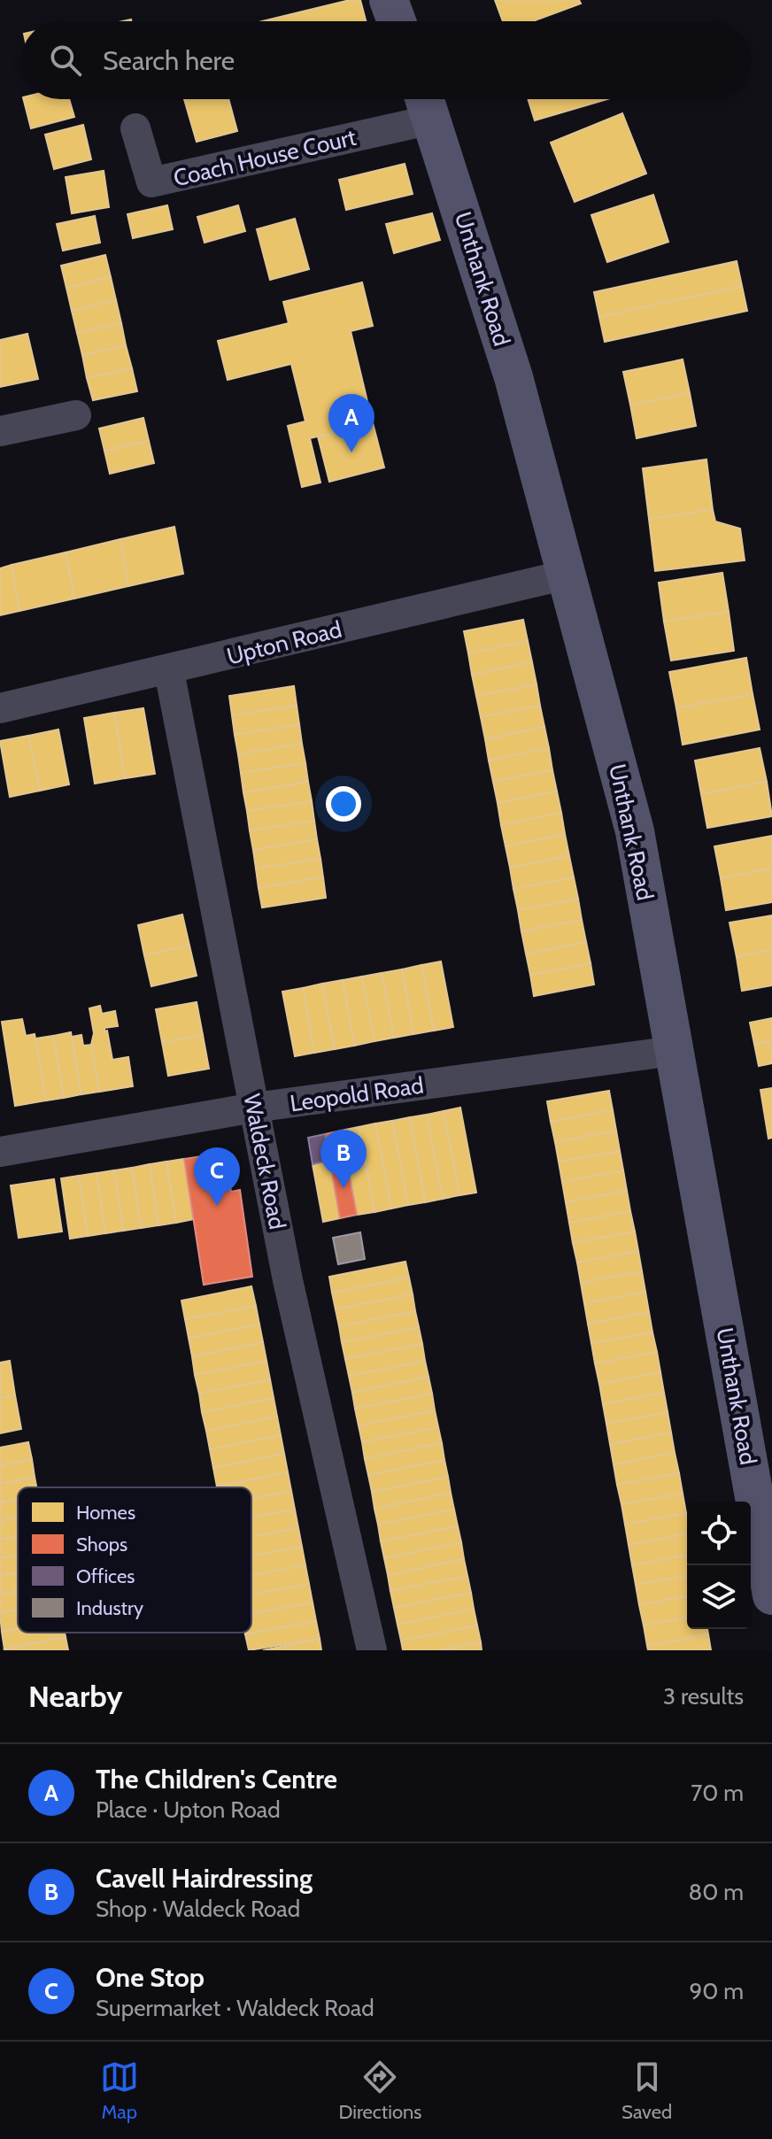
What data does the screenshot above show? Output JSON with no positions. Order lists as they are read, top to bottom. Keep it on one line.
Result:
{"streets":{"street":["Coach House Court","Unthank Road","Upton Road","Leopold Road","Waldeck Road"]},"crossings":[["Coach House Court","Unthank Road"],["Unthank Road","Upton Road"],["Unthank Road","Leopold Road"],["Upton Road","Waldeck Road"],["Leopold Road","Waldeck Road"]],"legend":["Homes","Shops","Offices","Industry"],"page":{"search":"Search here","pins":["A","B","C"],"heading":["Nearby","3 results"],"list":[{"mark":"A","name":"The Children's Centre","note":"Place · Upton Road","value":"70 m"},{"mark":"B","name":"Cavell Hairdressing","note":"Shop · Waldeck Road","value":"80 m"},{"mark":"C","name":"One Stop","note":"Supermarket · Waldeck Road","value":"90 m"}],"nav":["Map","Directions","Saved"]}}
